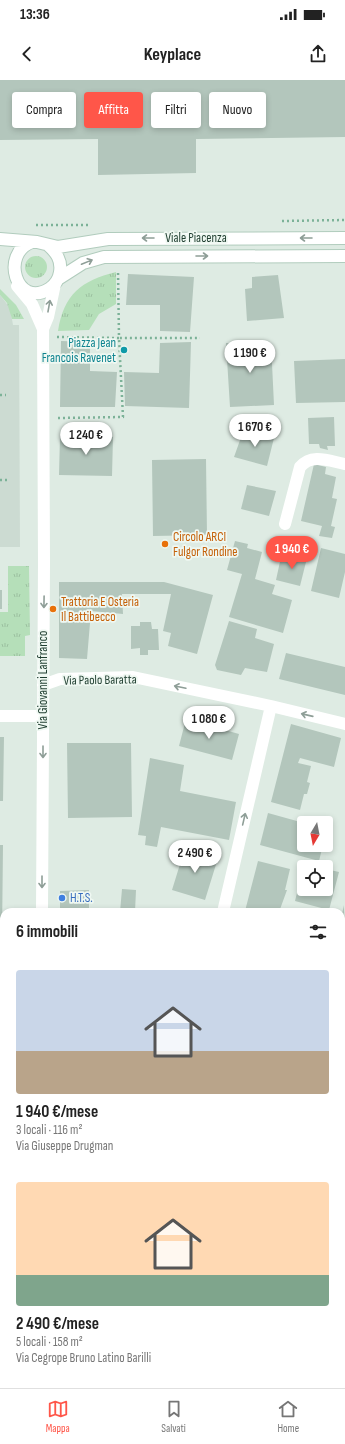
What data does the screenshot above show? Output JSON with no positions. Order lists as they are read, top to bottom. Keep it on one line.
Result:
{"streets":{"street":["Viale Piacenza","Via Giovanni Lanfranco","Via Paolo Baratta"]},"crossings":[["Viale Piacenza","Via Giovanni Lanfranco"],["Via Giovanni Lanfranco","Via Paolo Baratta"]],"one_way":["Via Paolo Baratta"],"places":["Piazza Jean Francois Ravenet","Circolo ARCI Fulgor Rondine","Trattoria E Osteria Il Battibecco","H.T.S."],"north":"bottom","page":{"status":"13:36","header":"Keyplace","chip":["Compra","Affitta","Filtri","Nuovo"],"price":["1 190 €","1 670 €","1 240 €","1 940 €","1 080 €","2 490 €"],"heading":"6 immobili","list":[{"name":"1 940 €/mese","note":"3 locali · 116 m² · Via Giuseppe Drugman"},{"name":"2 490 €/mese","note":"5 locali · 158 m² · Via Cegrope Bruno Latino Barilli"}],"tabs":["Mappa","Salvati","Home"]}}
